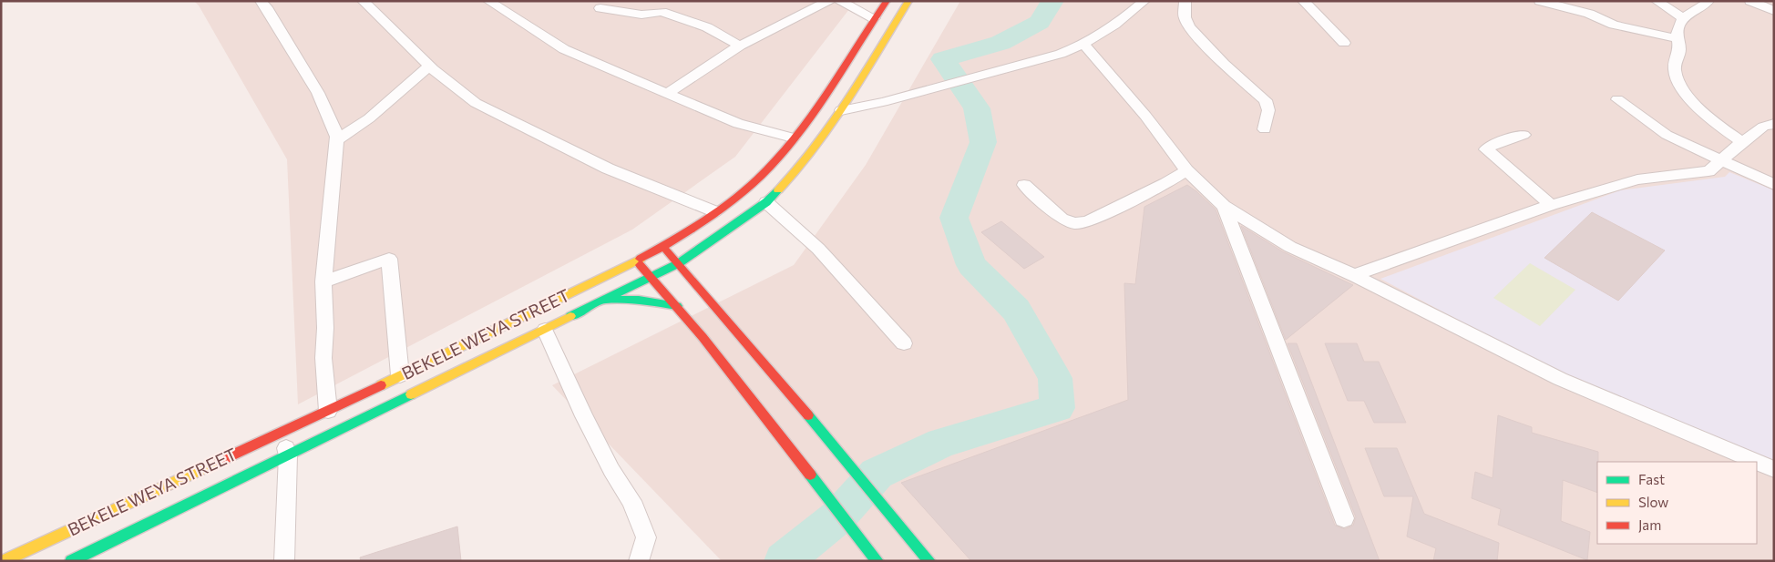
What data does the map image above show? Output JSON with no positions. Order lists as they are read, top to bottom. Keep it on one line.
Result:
{"streets":{"main road":["BEKELE WEYA STREET"]},"legend":["Fast","Slow","Jam"]}
